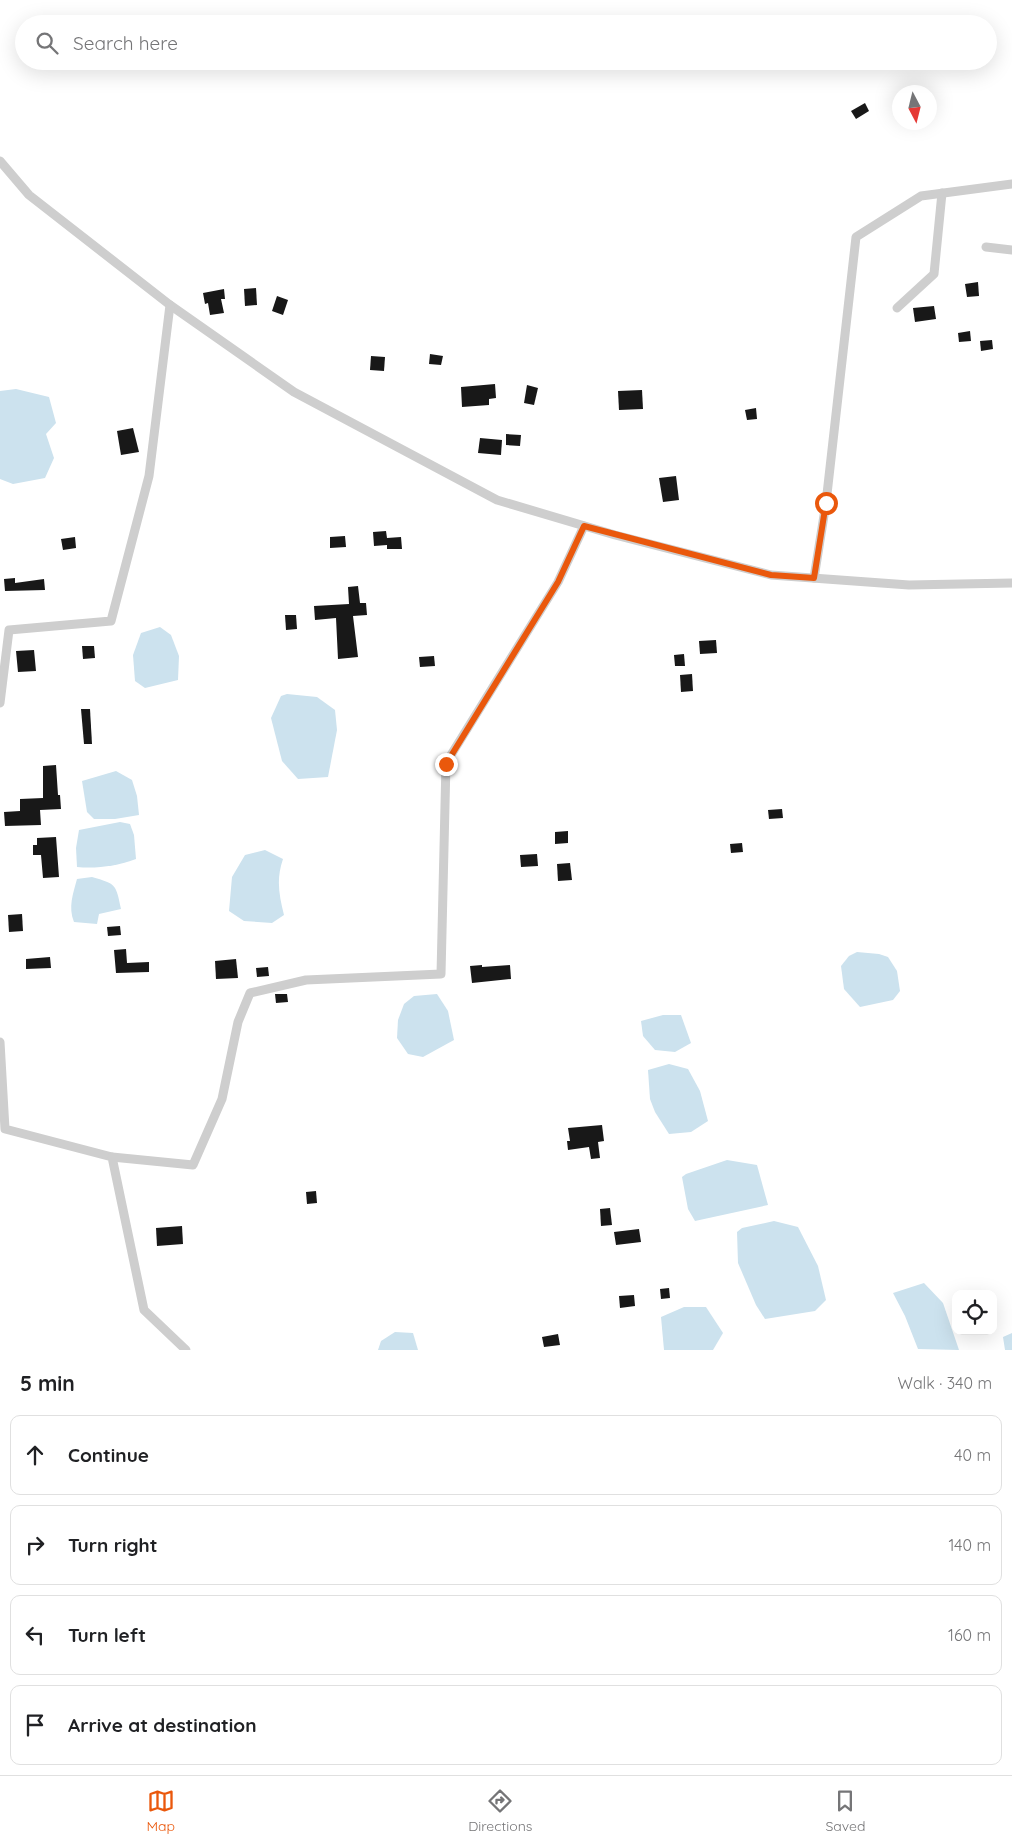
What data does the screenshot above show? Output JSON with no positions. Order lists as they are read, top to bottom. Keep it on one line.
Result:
{"north":"bottom","page":{"search":"Search here","heading":["5 min","Walk · 340 m"],"list":[["Continue","40 m"],["Turn right","140 m"],["Turn left","160 m"],"Arrive at destination"],"nav":["Map","Directions","Saved"]}}
